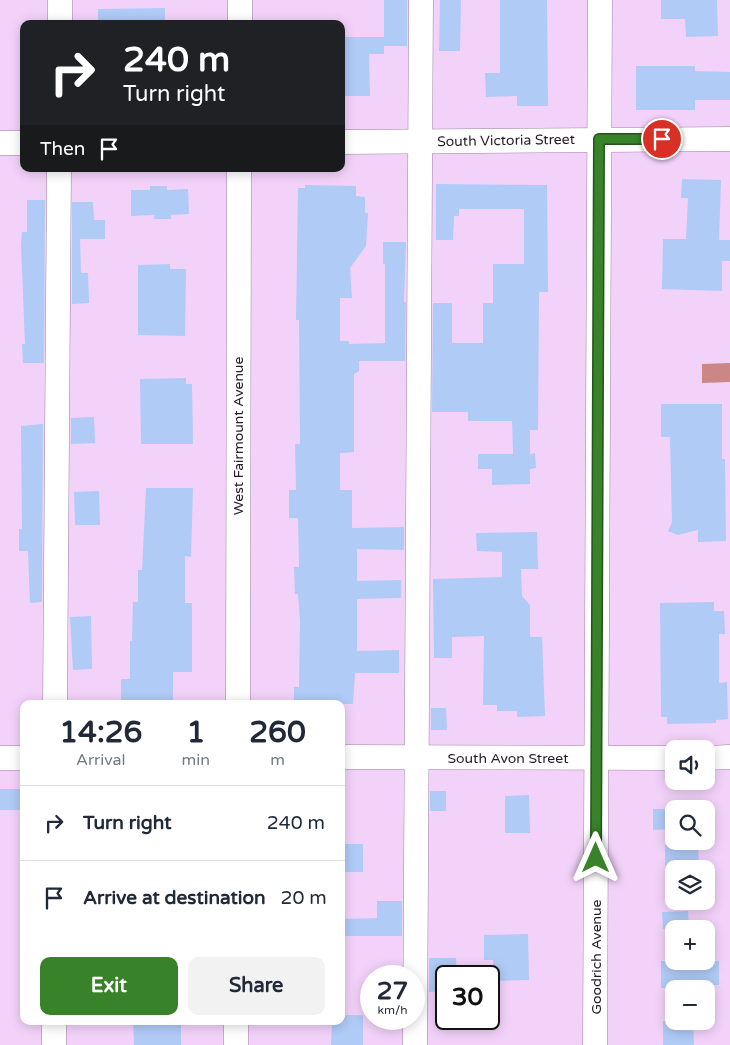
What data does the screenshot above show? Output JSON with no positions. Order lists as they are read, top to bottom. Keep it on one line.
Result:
{"streets":{"street":["South Victoria Street","West Fairmount Avenue","South Avon Street","Goodrich Avenue"]},"crossings":[["South Victoria Street","Goodrich Avenue"],["South Avon Street","Goodrich Avenue"]],"page":{"turn":["240 m","Turn right"],"then":"Then","eta":["14:26","Arrival","1","min","260","m"],"map_buttons":["+","−"],"list":[{"name":"Turn right","value":"240 m"},{"name":"Arrive at destination","value":"20 m"}],"buttons":["Exit","Share"],"speed":"27 km/h","limit":"30"}}
